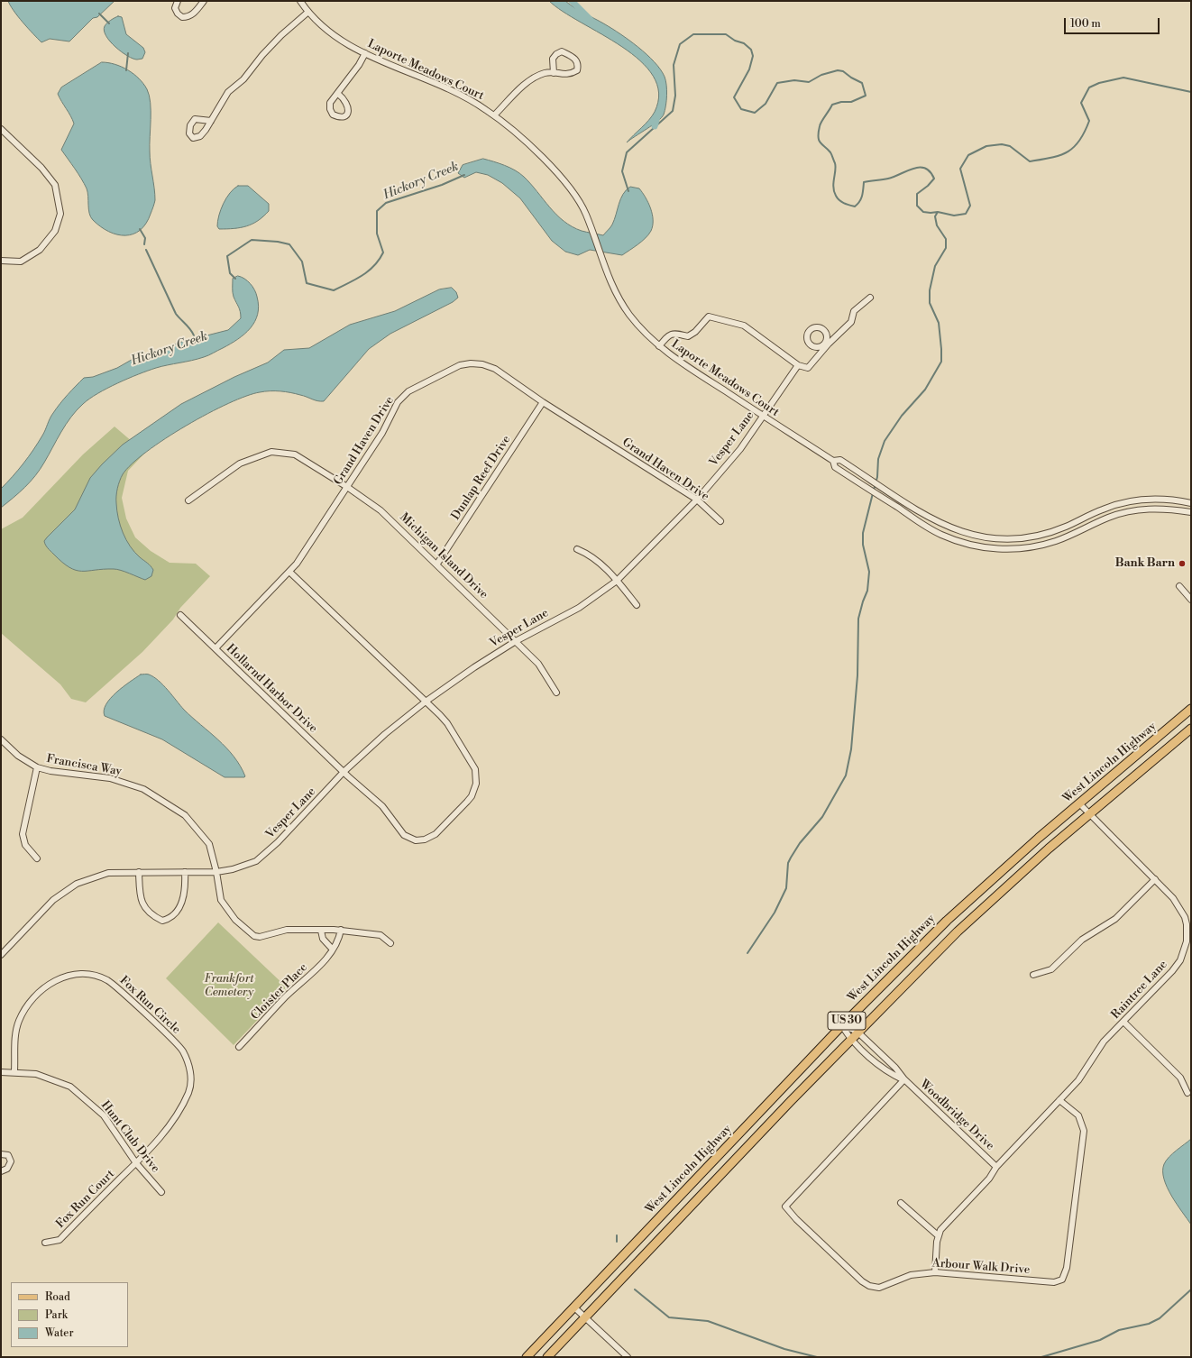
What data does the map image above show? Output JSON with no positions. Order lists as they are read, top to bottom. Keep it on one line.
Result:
{"streets":{"main road":["West Lincoln Highway","US 30"],"street":["Laporte Meadows Court","Vesper Lane","Grand Haven Drive","Dunlap Reef Drive","Michigan Island Drive","Hollarnd Harbor Drive","Francisca Way","Raintree Lane","Cloister Place","Fox Run Circle","Woodbridge Drive","Hunt Club Drive","Fox Run Court","Arbour Walk Drive"]},"crossings":[["Laporte Meadows Court","Vesper Lane"],["Vesper Lane","Grand Haven Drive"],["Vesper Lane","Michigan Island Drive"],["Vesper Lane","Hollarnd Harbor Drive"],["Vesper Lane","Francisca Way"],["Grand Haven Drive","Dunlap Reef Drive"],["Grand Haven Drive","Michigan Island Drive"],["Grand Haven Drive","Hollarnd Harbor Drive"],["Dunlap Reef Drive","Michigan Island Drive"],["West Lincoln Highway","Raintree Lane"],["West Lincoln Highway","Woodbridge Drive"],["Raintree Lane","US 30"],["Raintree Lane","Woodbridge Drive"],["Raintree Lane","Arbour Walk Drive"],["Fox Run Circle","Hunt Club Drive"],["Fox Run Circle","Fox Run Court"],["US 30","Woodbridge Drive"],["Woodbridge Drive","Arbour Walk Drive"],["Hunt Club Drive","Fox Run Court"]],"water":["Hickory Creek"],"parks":["Frankfort Cemetery"],"places":["Bank Barn"],"legend":["Road","Park","Water"],"scale_bar":"100 m"}
